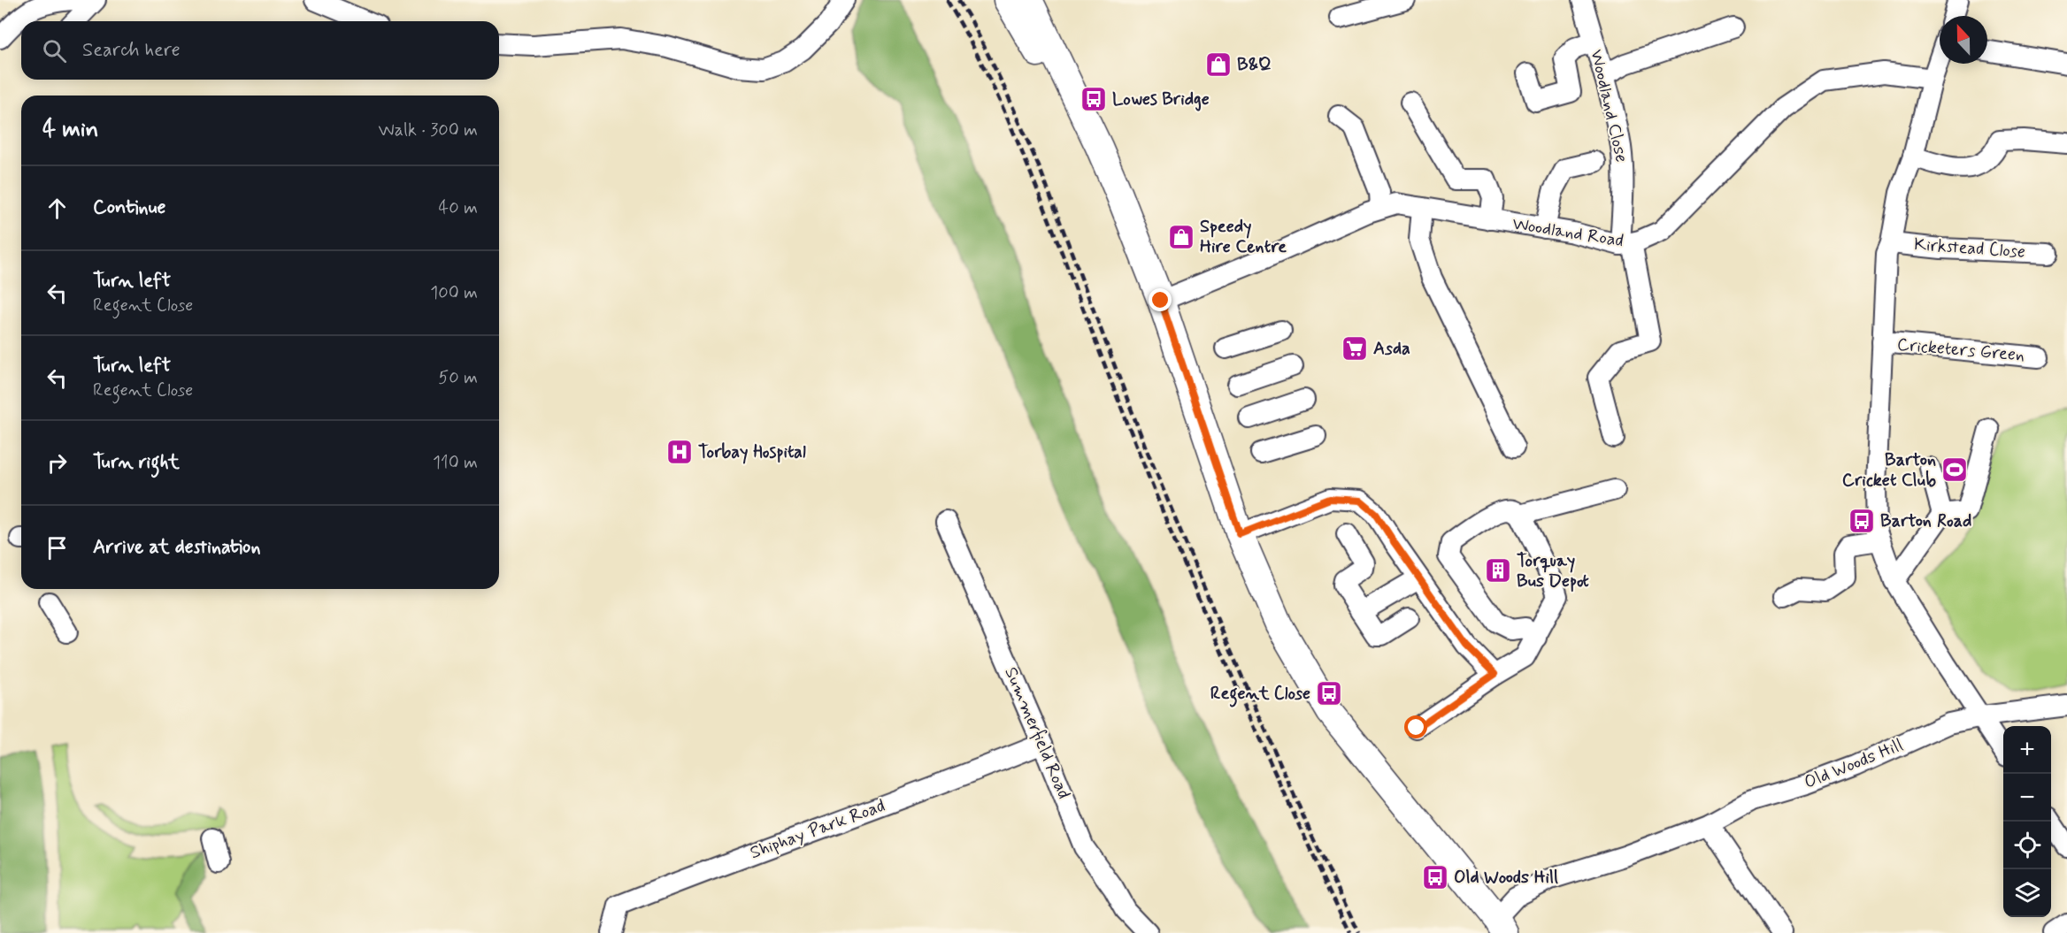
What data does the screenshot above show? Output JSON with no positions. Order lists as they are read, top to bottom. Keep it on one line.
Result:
{"streets":{"street":["Woodland Close","Woodland Road","Kirkstead Close","Cricketers Green","Summerfield Road","Old Woods Hill","Shiphay Park Road"]},"crossings":[["Woodland Close","Woodland Road"],["Summerfield Road","Shiphay Park Road"]],"places":{"shop":["B&Q","Speedy Hire Centre"],"bus stop":["Lowes Bridge","Barton Road","Regent Close","Old Woods Hill"],"supermarket":["Asda"],"hospital":["Torbay Hospital"],"sports":["Barton Cricket Club"],"building":["Torquay Bus Depot"]},"north":"top","page":{"search":"Search here","heading":["4 min","Walk · 300 m"],"list":[["Continue","40 m"],["Turn left","Regent Close","100 m"],["Turn left","Regent Close","50 m"],["Turn right","110 m"],"Arrive at destination"],"map_buttons":["+","−"]}}
